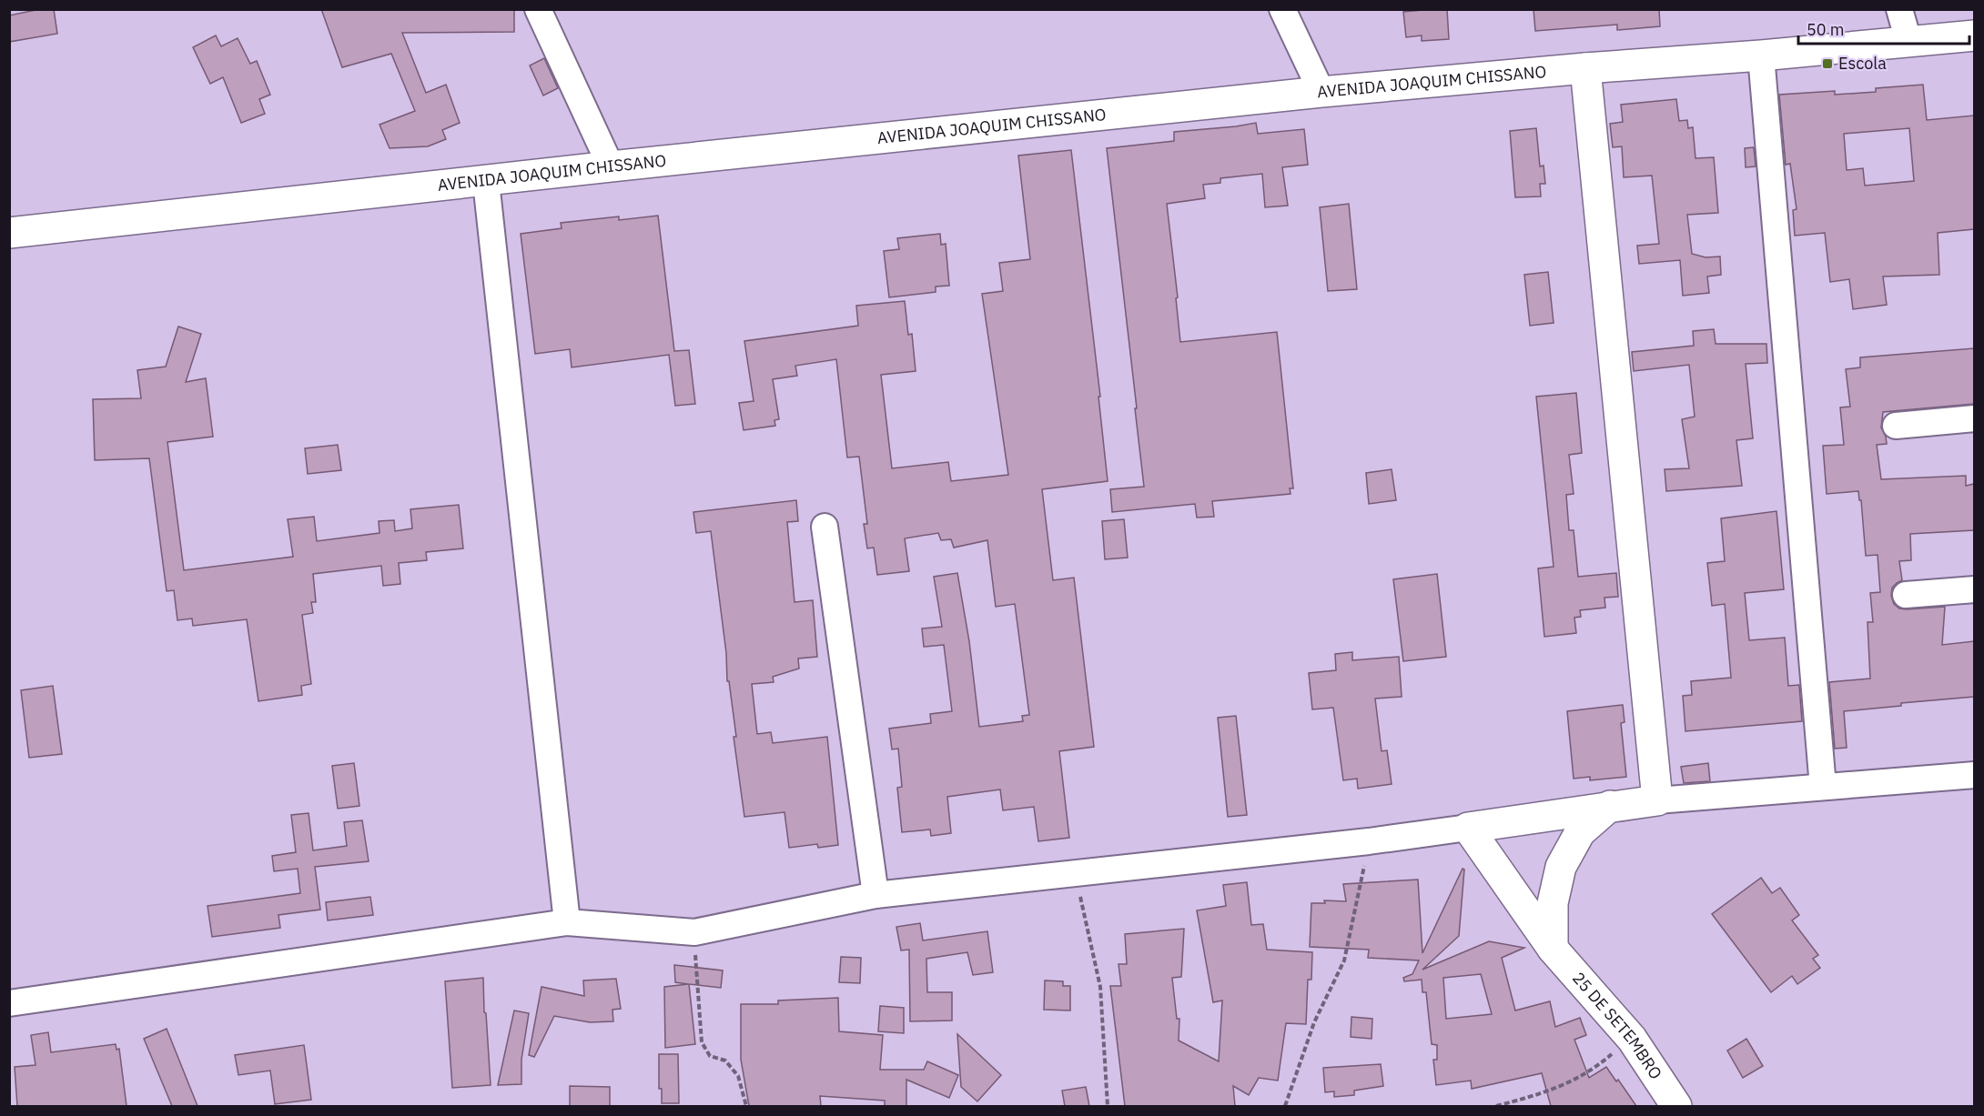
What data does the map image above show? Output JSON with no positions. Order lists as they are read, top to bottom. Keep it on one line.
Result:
{"streets":{"street":["AVENIDA JOAQUIM CHISSANO","25 DE SETEMBRO"]},"places":{"transit":["Escola"]},"scale_bar":"50 m"}
